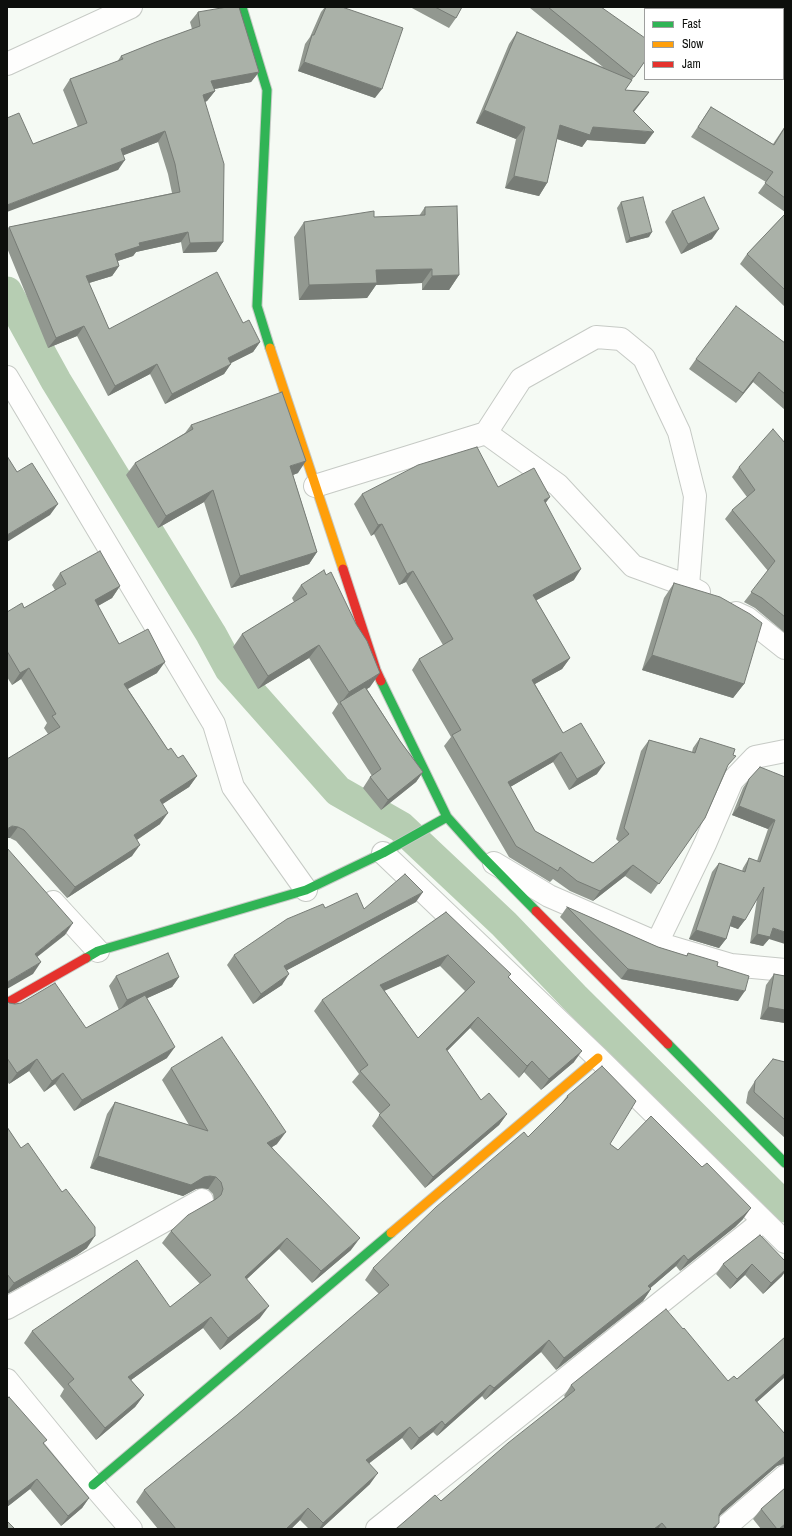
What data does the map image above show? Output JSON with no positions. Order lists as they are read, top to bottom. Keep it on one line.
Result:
{"legend":["Fast","Slow","Jam"]}
